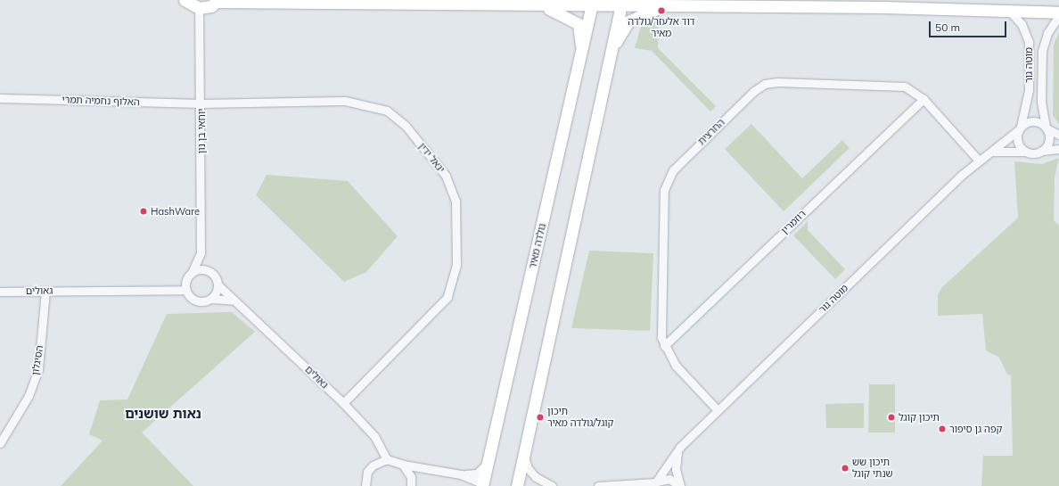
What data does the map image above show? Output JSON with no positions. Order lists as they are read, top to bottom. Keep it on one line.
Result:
{"streets":{"main road":["גולדה מאיר"],"street":["מוטה גור","האלוף נחמיה תמרי","יוחאי בן נון","החרצית","יגאל ידין","רוזמרין","גאולים","הסיגלון"]},"crossings":[["מוטה גור","החרצית"],["האלוף נחמיה תמרי","יוחאי בן נון"],["האלוף נחמיה תמרי","יגאל ידין"],["יוחאי בן נון","יגאל ידין"],["יוחאי בן נון","גאולים"],["החרצית","רוזמרין"],["יגאל ידין","גאולים"],["גאולים","הסיגלון"]],"districts":["נאות שושנים"],"places":["דוד אלעזר/גולדה מאיר","HashWare","תיכון קוגל/גולדה מאיר","תיכון קוגל","קפה גן סיפור","תיכון שש שנתי קוגל"],"scale_bar":"50 m"}
